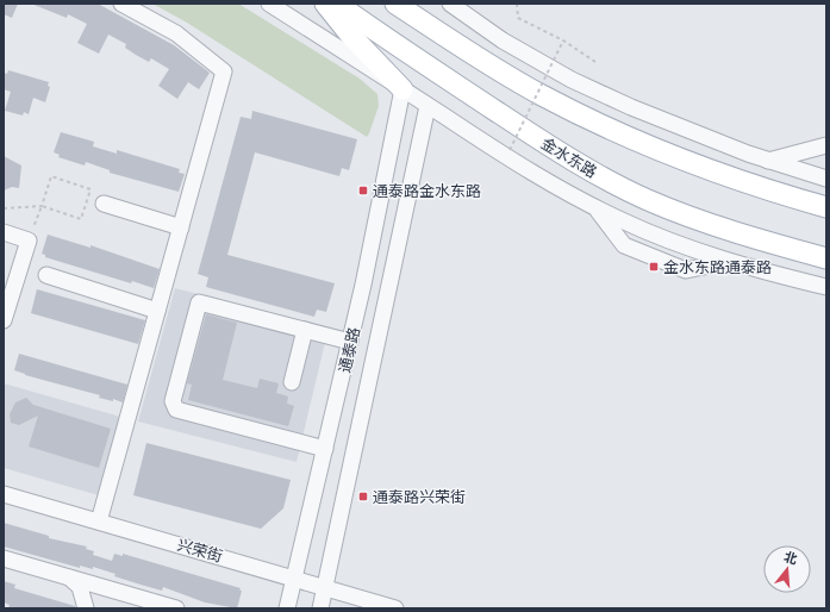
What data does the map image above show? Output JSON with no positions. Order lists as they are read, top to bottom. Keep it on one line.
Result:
{"streets":{"main road":["金水东路"],"street":["通泰路","兴荣街"]},"crossings":[["通泰路","兴荣街"]],"places":{"transit":["通泰路金水东路","金水东路通泰路","通泰路兴荣街"]},"north":"top"}
